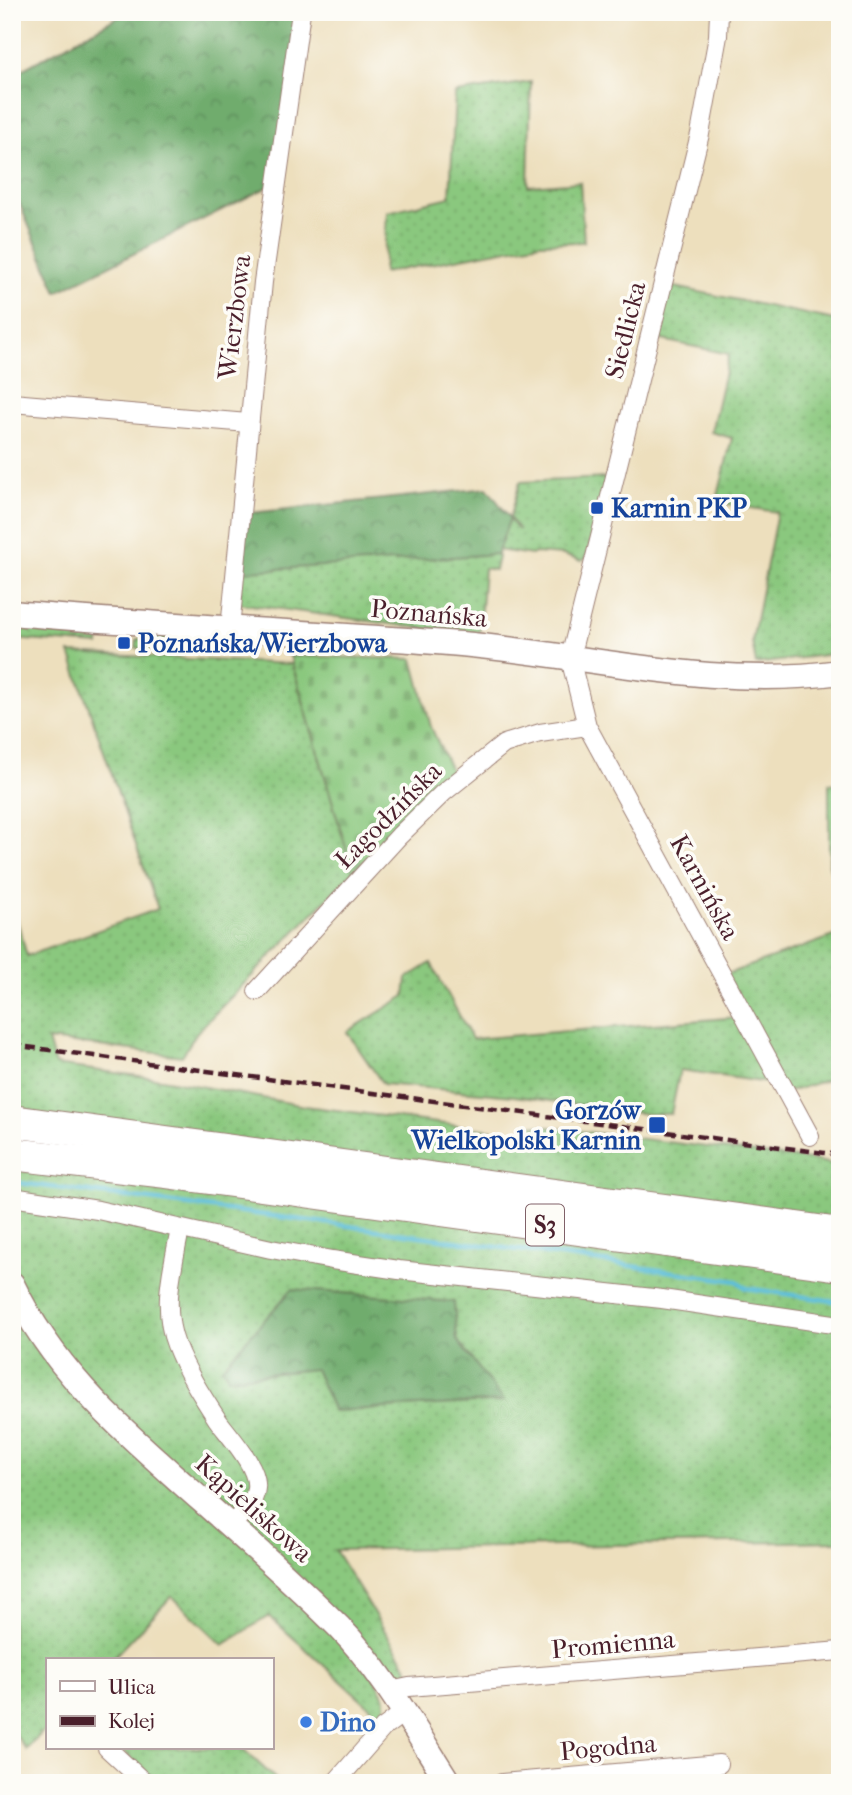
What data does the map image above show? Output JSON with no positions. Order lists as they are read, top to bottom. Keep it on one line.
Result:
{"streets":{"highway":["S3"],"main road":["Poznańska","Kąpieliskowa"],"street":["Wierzbowa","Siedlicka","Łagodzińska","Karnińska","Promienna","Pogodna"]},"crossings":[["Wierzbowa","Poznańska"],["Siedlicka","Poznańska"],["Siedlicka","Karnińska"],["Poznańska","Karnińska"],["Łagodzińska","Karnińska"],["Kąpieliskowa","Promienna"]],"places":{"transit":["Karnin PKP","Poznańska/Wierzbowa","Gorzów Wielkopolski Karnin"],"other":["Dino"]},"legend":["Ulica","Kolej"]}
